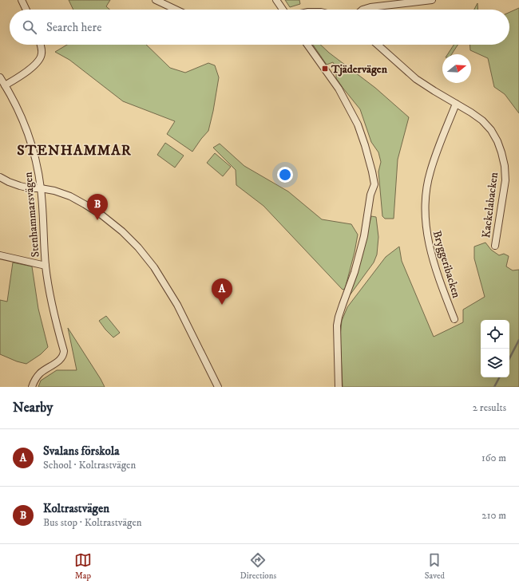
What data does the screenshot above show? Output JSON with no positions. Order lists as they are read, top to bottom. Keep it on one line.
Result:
{"streets":{"street":["Kackelabacken","Stenhammarsvägen","Bryggeribacken"]},"crossings":[["Kackelabacken","Bryggeribacken"]],"districts":["STENHAMMAR"],"places":{"transit":["Tjädervägen"]},"north":"right","page":{"search":"Search here","pins":["B","A"],"heading":["Nearby","2 results"],"list":[{"mark":"A","name":"Svalans förskola","note":"School · Koltrastvägen","value":"160 m"},{"mark":"B","name":"Koltrastvägen","note":"Bus stop · Koltrastvägen","value":"210 m"}],"nav":["Map","Directions","Saved"]}}
